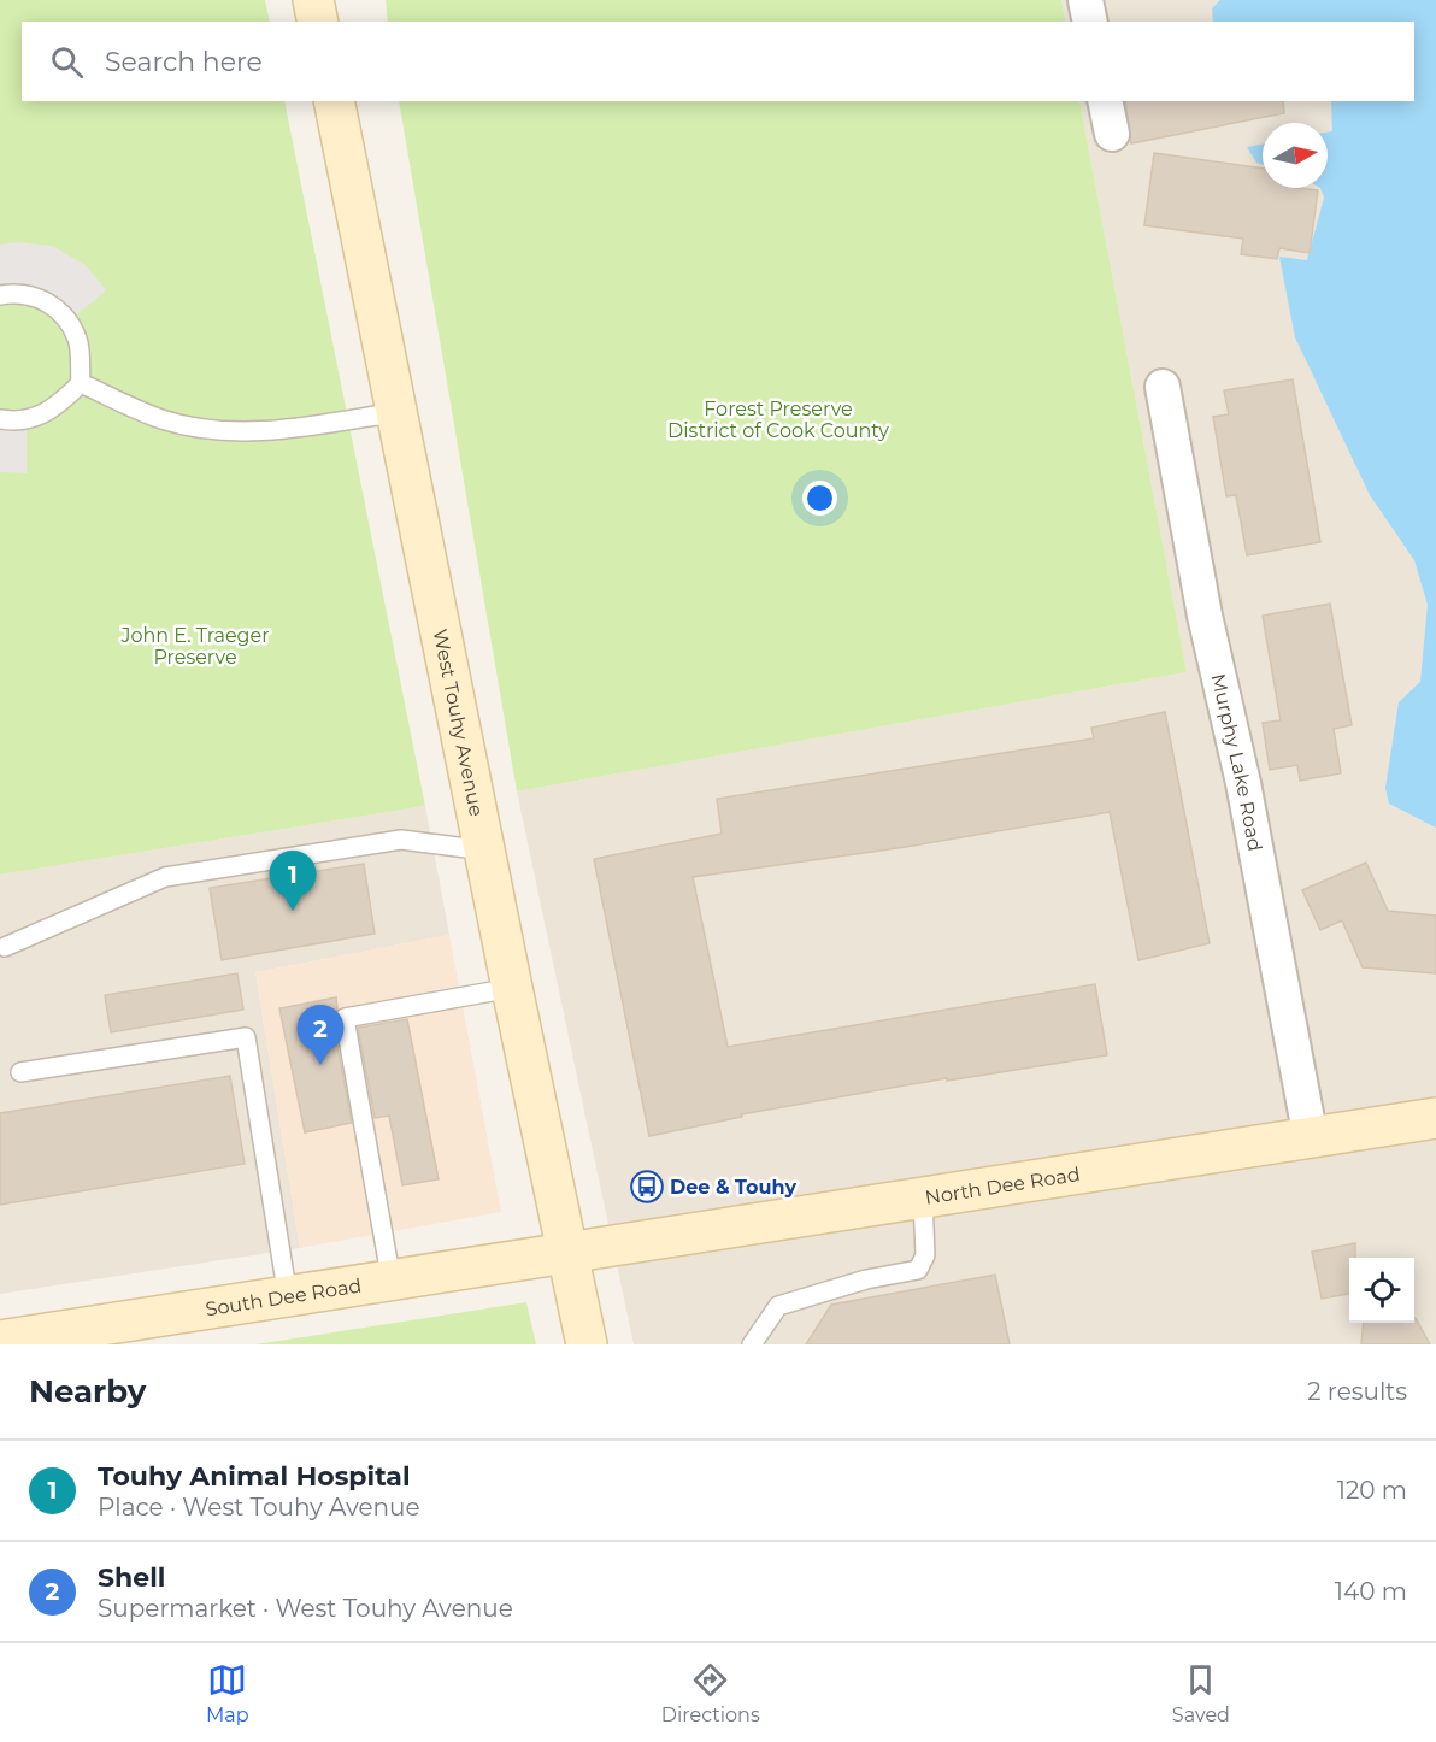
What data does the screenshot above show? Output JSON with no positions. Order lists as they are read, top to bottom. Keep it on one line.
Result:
{"streets":{"main road":["West Touhy Avenue","North Dee Road","South Dee Road"],"street":["Murphy Lake Road"]},"crossings":[["West Touhy Avenue","North Dee Road"],["West Touhy Avenue","South Dee Road"],["Murphy Lake Road","North Dee Road"],["North Dee Road","South Dee Road"]],"parks":["Forest Preserve District of Cook County","John E. Traeger Preserve"],"places":{"bus stop":["Dee & Touhy"]},"north":"right","page":{"search":"Search here","pins":["1","2"],"heading":["Nearby","2 results"],"list":[{"mark":"1","name":"Touhy Animal Hospital","note":"Place · West Touhy Avenue","value":"120 m"},{"mark":"2","name":"Shell","note":"Supermarket · West Touhy Avenue","value":"140 m"}],"nav":["Map","Directions","Saved"]}}
